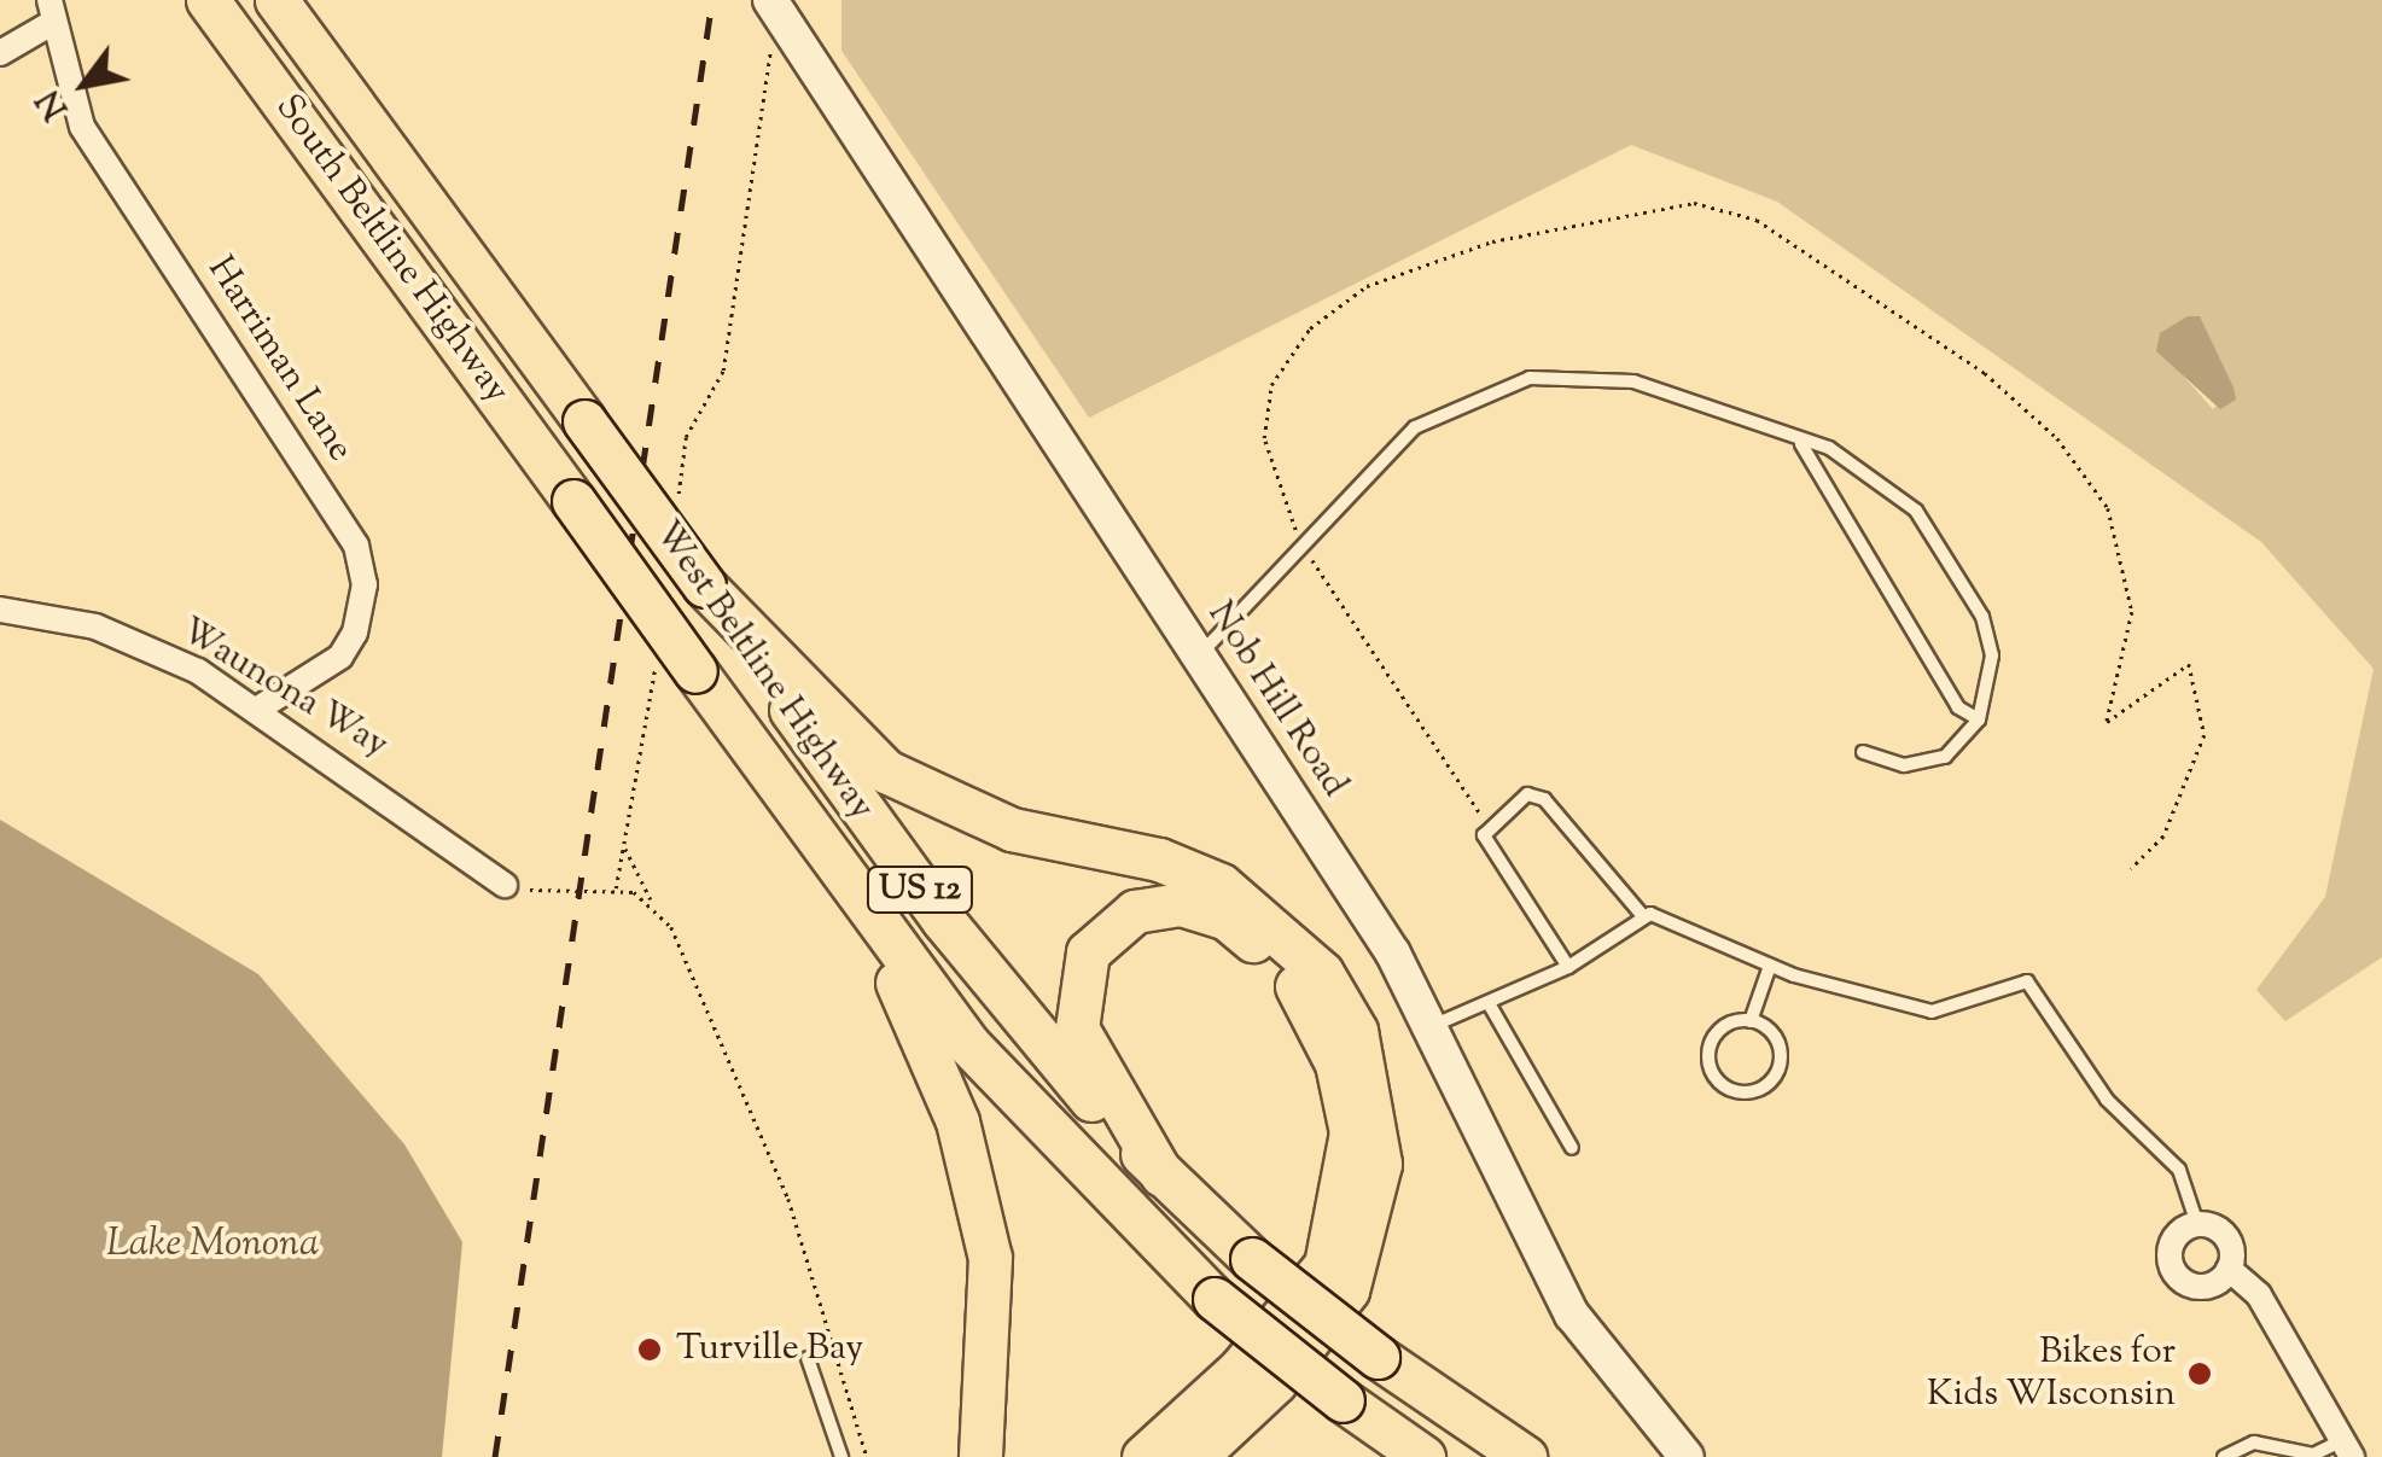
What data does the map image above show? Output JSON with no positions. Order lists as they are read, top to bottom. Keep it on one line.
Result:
{"streets":{"highway":["South Beltline Highway","West Beltline Highway","US 12"],"street":["Harriman Lane","Waunona Way","Nob Hill Road"]},"crossings":[["South Beltline Highway","West Beltline Highway"],["Harriman Lane","Waunona Way"]],"water":["Lake Monona"],"places":["Turville Bay","Bikes for Kids WIsconsin"],"north":"bottom left"}
